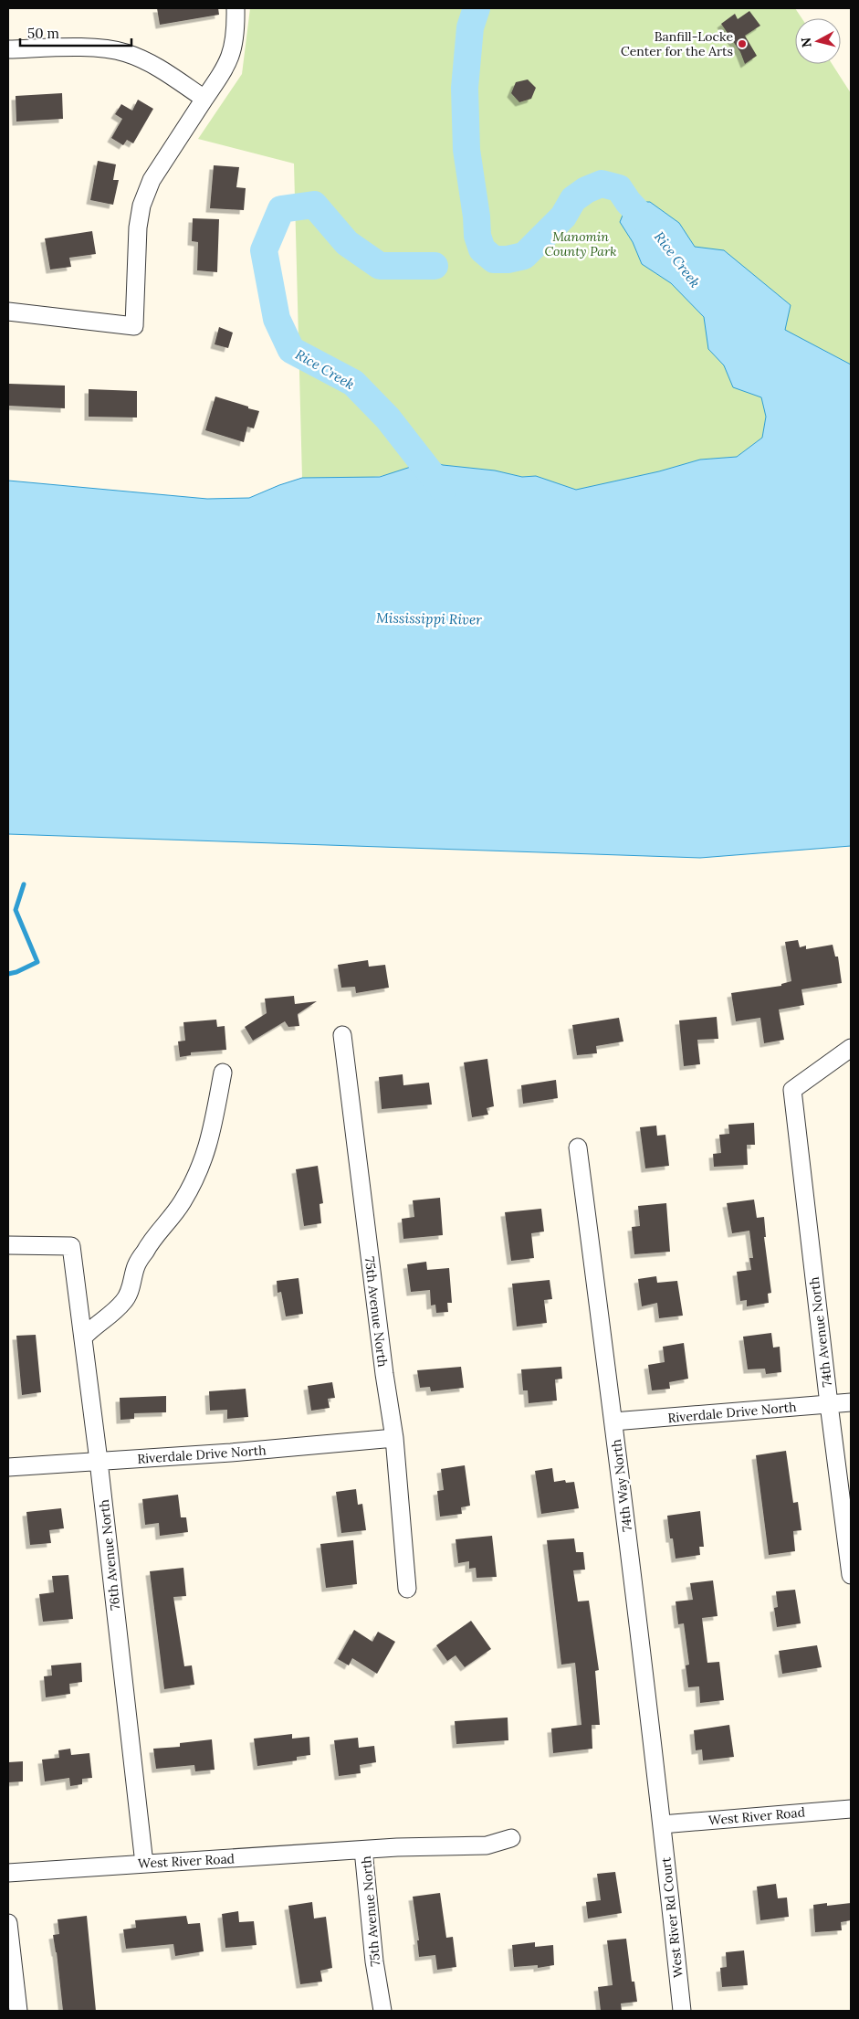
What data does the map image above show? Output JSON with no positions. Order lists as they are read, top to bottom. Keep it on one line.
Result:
{"streets":{"street":["75th Avenue North","74th Avenue North","Riverdale Drive North","74th Way North","76th Avenue North","West River Road","West River Rd Court"]},"crossings":[["75th Avenue North","Riverdale Drive North"],["75th Avenue North","West River Road"],["74th Avenue North","Riverdale Drive North"],["Riverdale Drive North","74th Way North"],["Riverdale Drive North","76th Avenue North"],["74th Way North","West River Road"],["74th Way North","West River Rd Court"],["76th Avenue North","West River Road"],["West River Road","West River Rd Court"]],"water":["Rice Creek","Mississippi River"],"parks":["Manomin County Park"],"places":["Banfill-Locke Center for the Arts"],"scale_bar":"50 m","north":"left"}
